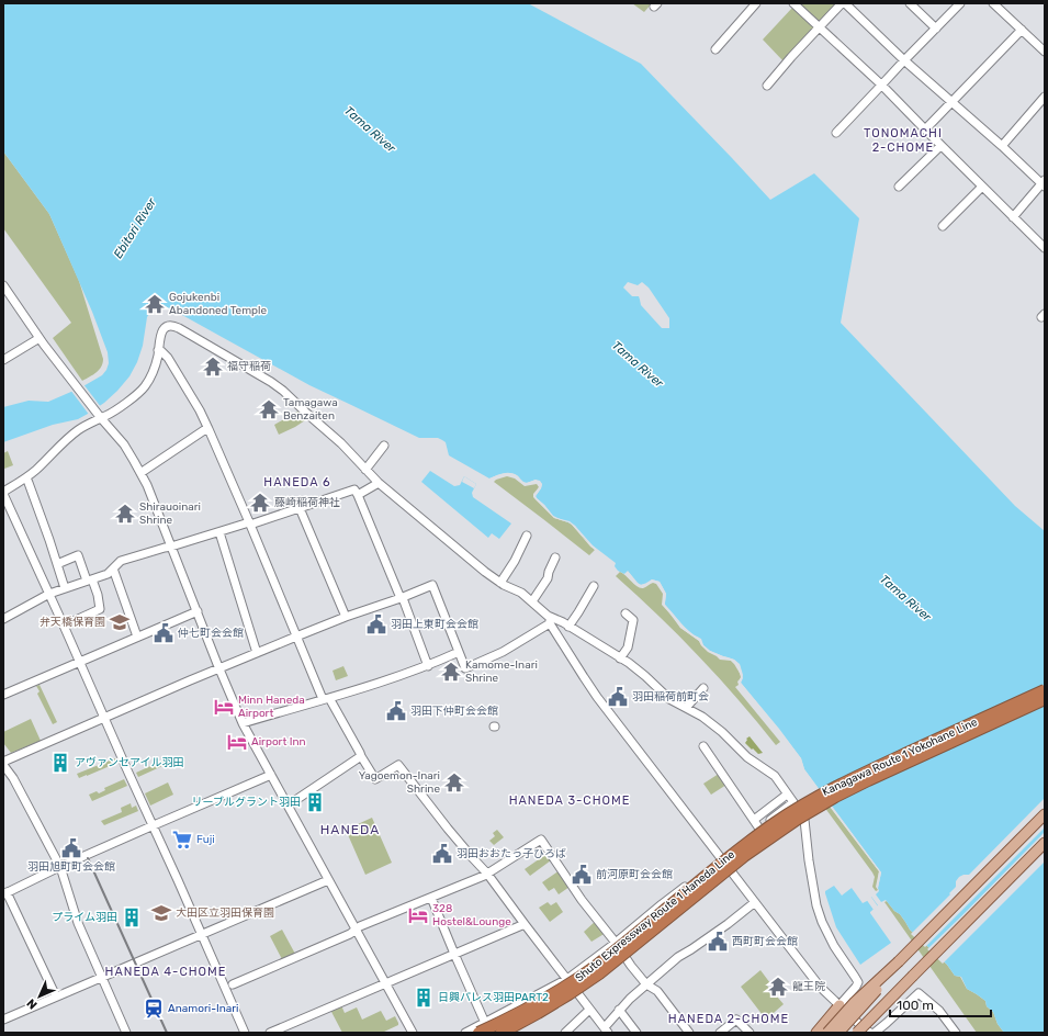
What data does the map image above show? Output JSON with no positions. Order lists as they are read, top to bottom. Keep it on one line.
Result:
{"streets":{"highway":["Kanagawa Route 1 Yokohane Line","Shuto Expressway Route 1 Haneda Line"]},"crossings":[["Kanagawa Route 1 Yokohane Line","Shuto Expressway Route 1 Haneda Line"]],"districts":["TONOMACHI 2-CHOME","HANEDA 6","HANEDA 3-CHOME","HANEDA","HANEDA 4-CHOME","HANEDA 2-CHOME"],"water":["Tama River","Ebitori River"],"places":{"temple":["Gojukenbi Abandoned Temple","福守稲荷","Tamagawa Benzaiten","藤崎稲荷神社","Shirauoinari Shrine","Kamome-Inari Shrine","Yagoemon-Inari Shrine","龍王院"],"school or university":["弁天橋保育園","大田区立羽田保育園"],"public building":["羽田上東町会会館","仲七町会会館","羽田稲荷前町会","羽田下仲町会会館","羽田旭町町会会館","羽田おおたっ子ひろば","前河原町会会館","西町町会会館"],"hotel":["Minn Haneda Airport","Airport Inn","328 Hostel&Lounge"],"building":["アヴァンセアイル羽田","リーブルグラント羽田","プライム羽田","日興パレス羽田PART2"],"supermarket":["Fuji"],"station":["Anamori-Inari"]},"scale_bar":"100 m","north":"bottom left"}
